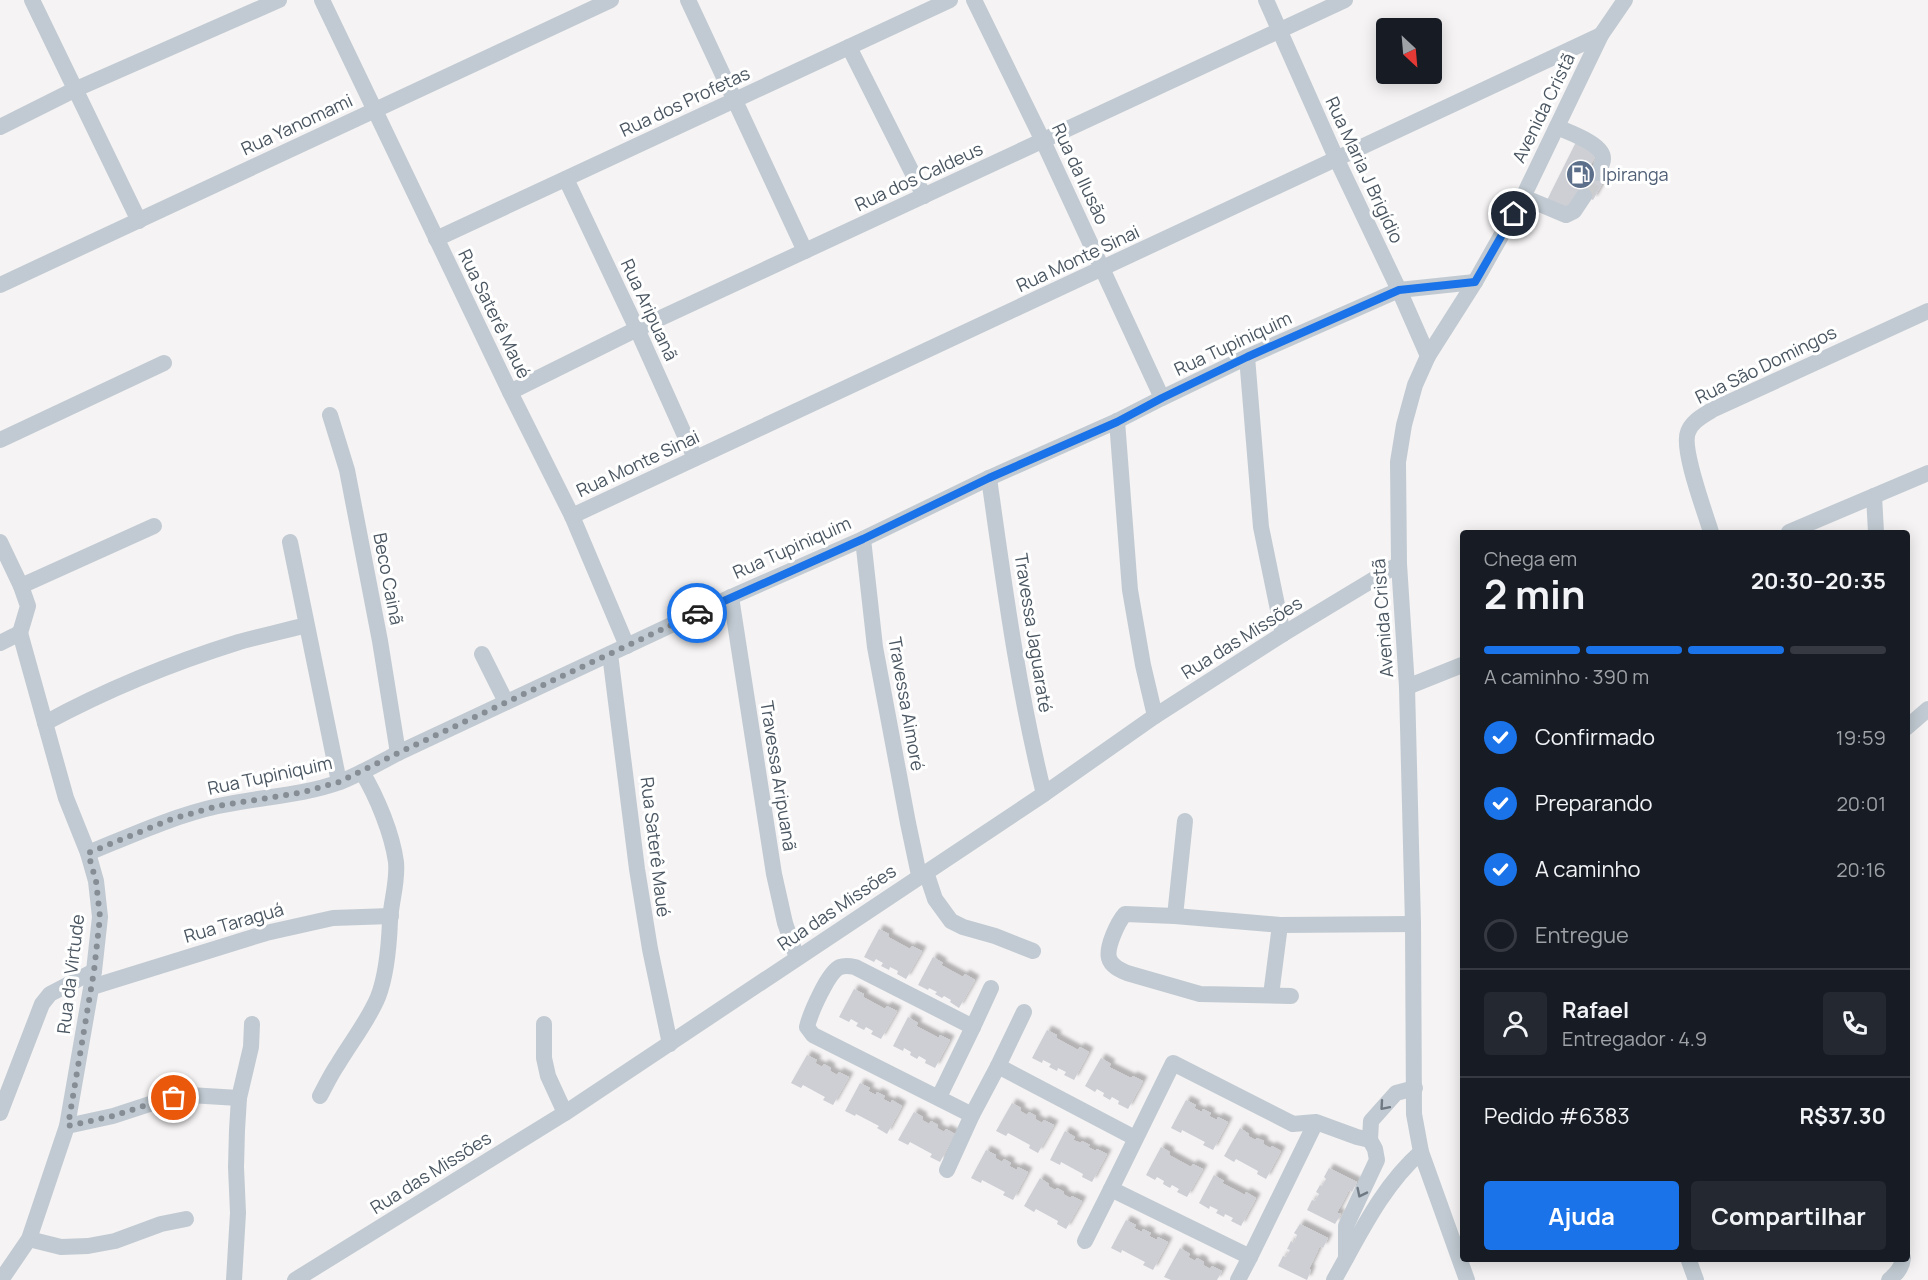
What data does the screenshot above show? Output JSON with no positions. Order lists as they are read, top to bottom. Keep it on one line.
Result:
{"streets":{"street":["Rua dos Profetas","Avenida Cristã","Rua Yanomami","Rua Maria J Brigídio","Rua da Ilusão","Rua dos Caldeus","Rua Monte Sinai","Rua Aripuanã","Rua Saterê Maué","Rua Tupiniquim","Rua São Domingos","Beco Cainã","Travessa Jaguaraté","Rua das Missões","Travessa Aimoré","Travessa Aripuanã","Rua Taraguá","Rua da Virtude"]},"crossings":[["Rua dos Profetas","Rua Aripuanã"],["Rua dos Profetas","Rua Saterê Maué"],["Avenida Cristã","Rua Maria J Brigídio"],["Avenida Cristã","Rua Monte Sinai"],["Avenida Cristã","Rua Tupiniquim"],["Avenida Cristã","Rua das Missões"],["Rua Yanomami","Rua Saterê Maué"],["Rua Maria J Brigídio","Rua dos Caldeus"],["Rua Maria J Brigídio","Rua Monte Sinai"],["Rua Maria J Brigídio","Rua Tupiniquim"],["Rua da Ilusão","Rua dos Caldeus"],["Rua da Ilusão","Rua Monte Sinai"],["Rua da Ilusão","Rua Tupiniquim"],["Rua dos Caldeus","Rua Aripuanã"],["Rua dos Caldeus","Rua Saterê Maué"],["Rua Monte Sinai","Rua Aripuanã"],["Rua Monte Sinai","Rua Saterê Maué"],["Rua Saterê Maué","Rua Tupiniquim"],["Rua Saterê Maué","Rua das Missões"],["Rua Tupiniquim","Beco Cainã"],["Rua Tupiniquim","Travessa Jaguaraté"],["Rua Tupiniquim","Travessa Aimoré"],["Rua Tupiniquim","Travessa Aripuanã"],["Rua Tupiniquim","Rua da Virtude"],["Travessa Jaguaraté","Rua das Missões"],["Rua das Missões","Travessa Aimoré"],["Rua das Missões","Travessa Aripuanã"],["Rua Taraguá","Rua da Virtude"]],"places":{"fuel station":["Ipiranga"]},"north":"bottom right","page":{"heading":["2 min","Chega em","20:30–20:35"],"panel":["Rafael","Entregador · 4.9","Pedido #6383","R$37.30"],"bar":"A caminho · 390 m","list":[["Confirmado","19:59"],["Preparando","20:01"],["A caminho","20:16"],"Entregue"],"buttons":["Ajuda","Compartilhar"]}}
